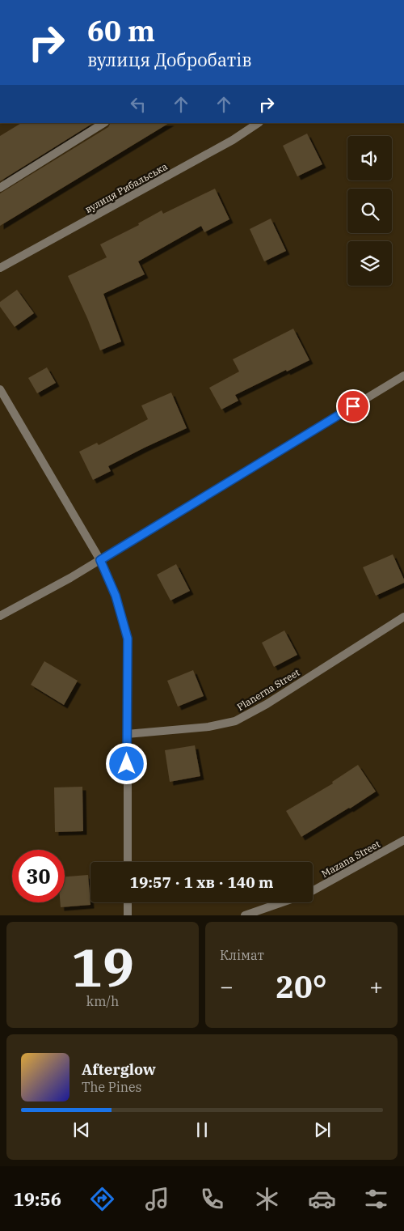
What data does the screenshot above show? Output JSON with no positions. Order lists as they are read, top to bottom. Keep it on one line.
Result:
{"streets":{"street":["вулиця Рибальська","Planerna Street","Mazana Street"]},"page":{"turn":["60 m","вулиця Добробатів"],"limit":"30","trip":"19:57 · 1 хв · 140 m","tile":[["19","km/h"],"Клімат"],"heat":["−","20°","+"],"song":["Afterglow","The Pines"],"tabs":"19:56"}}
